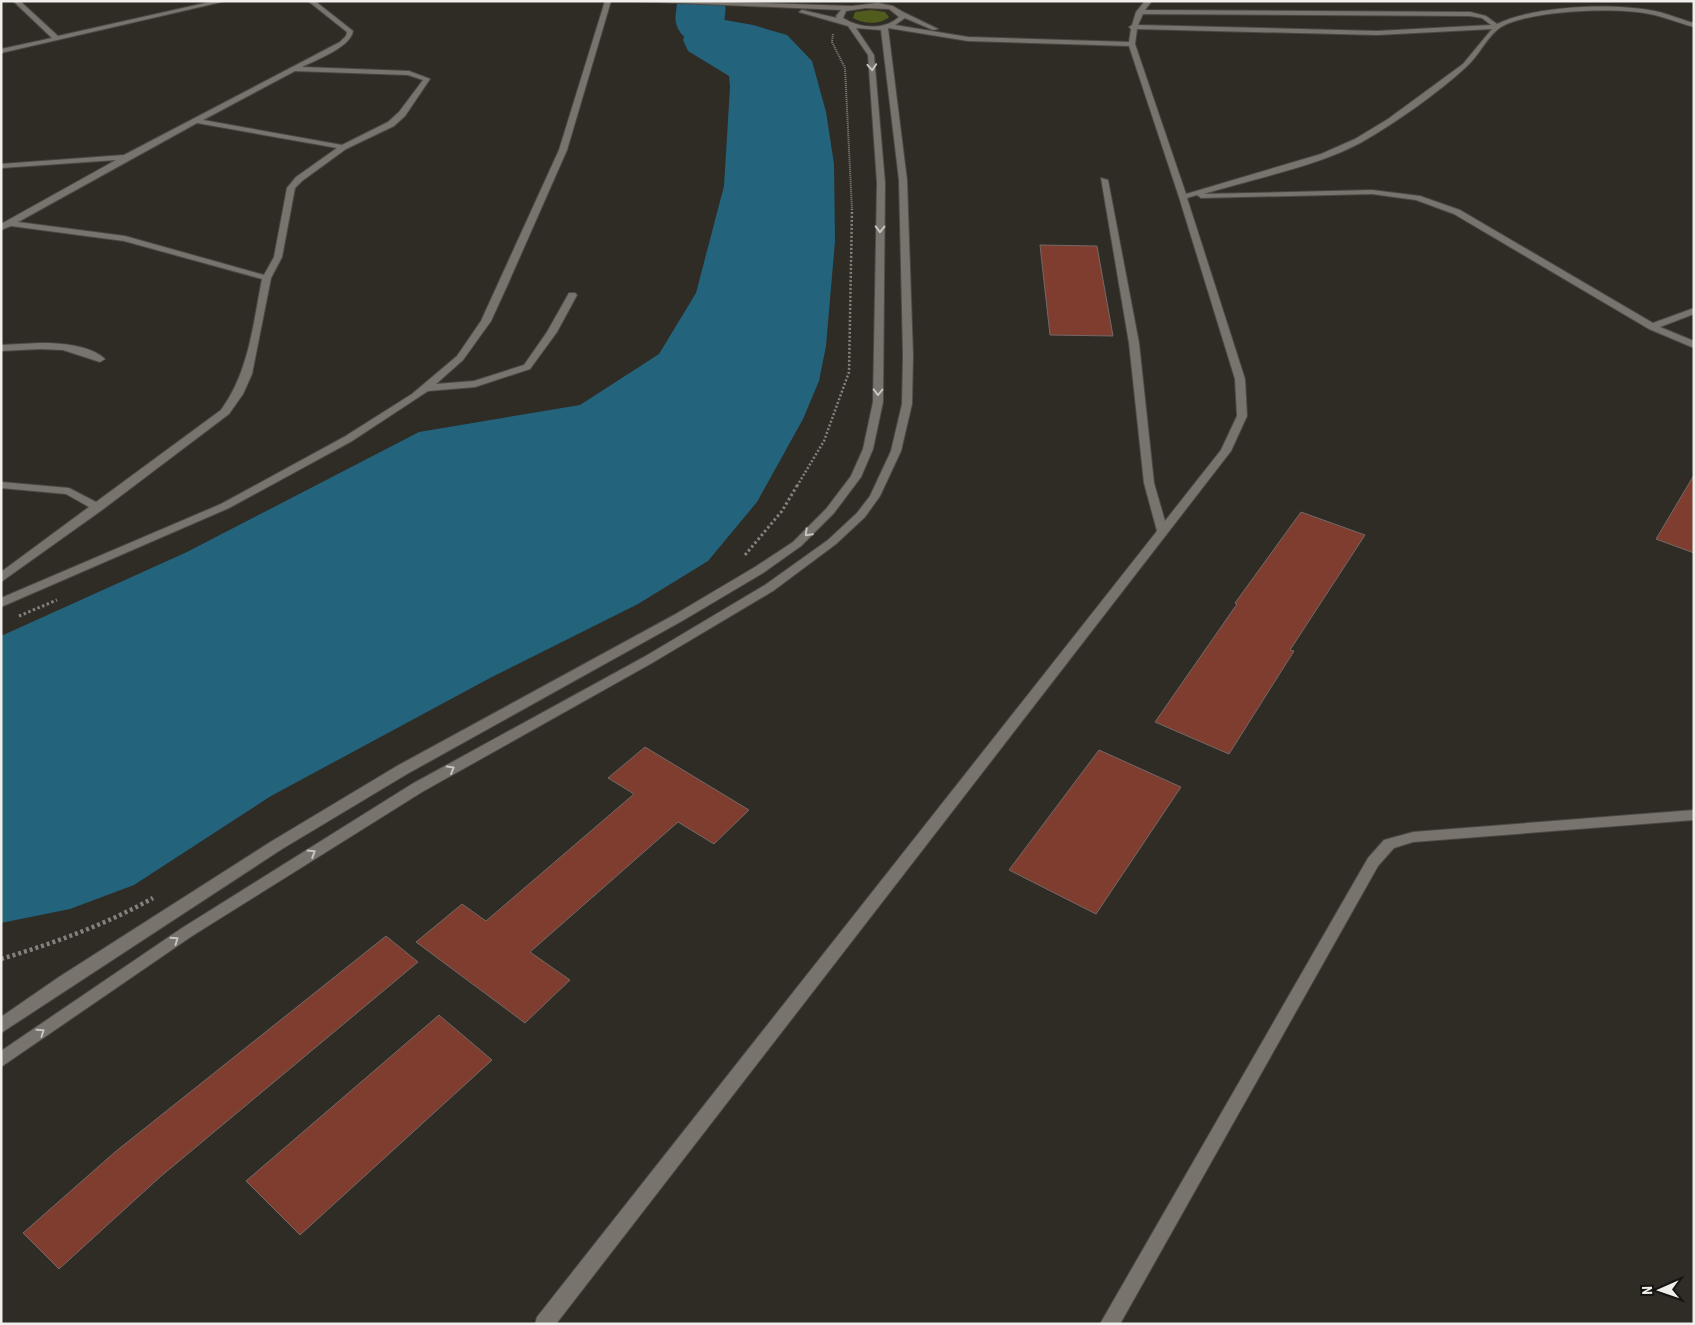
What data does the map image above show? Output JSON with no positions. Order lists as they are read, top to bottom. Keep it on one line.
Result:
{"north":"left"}
